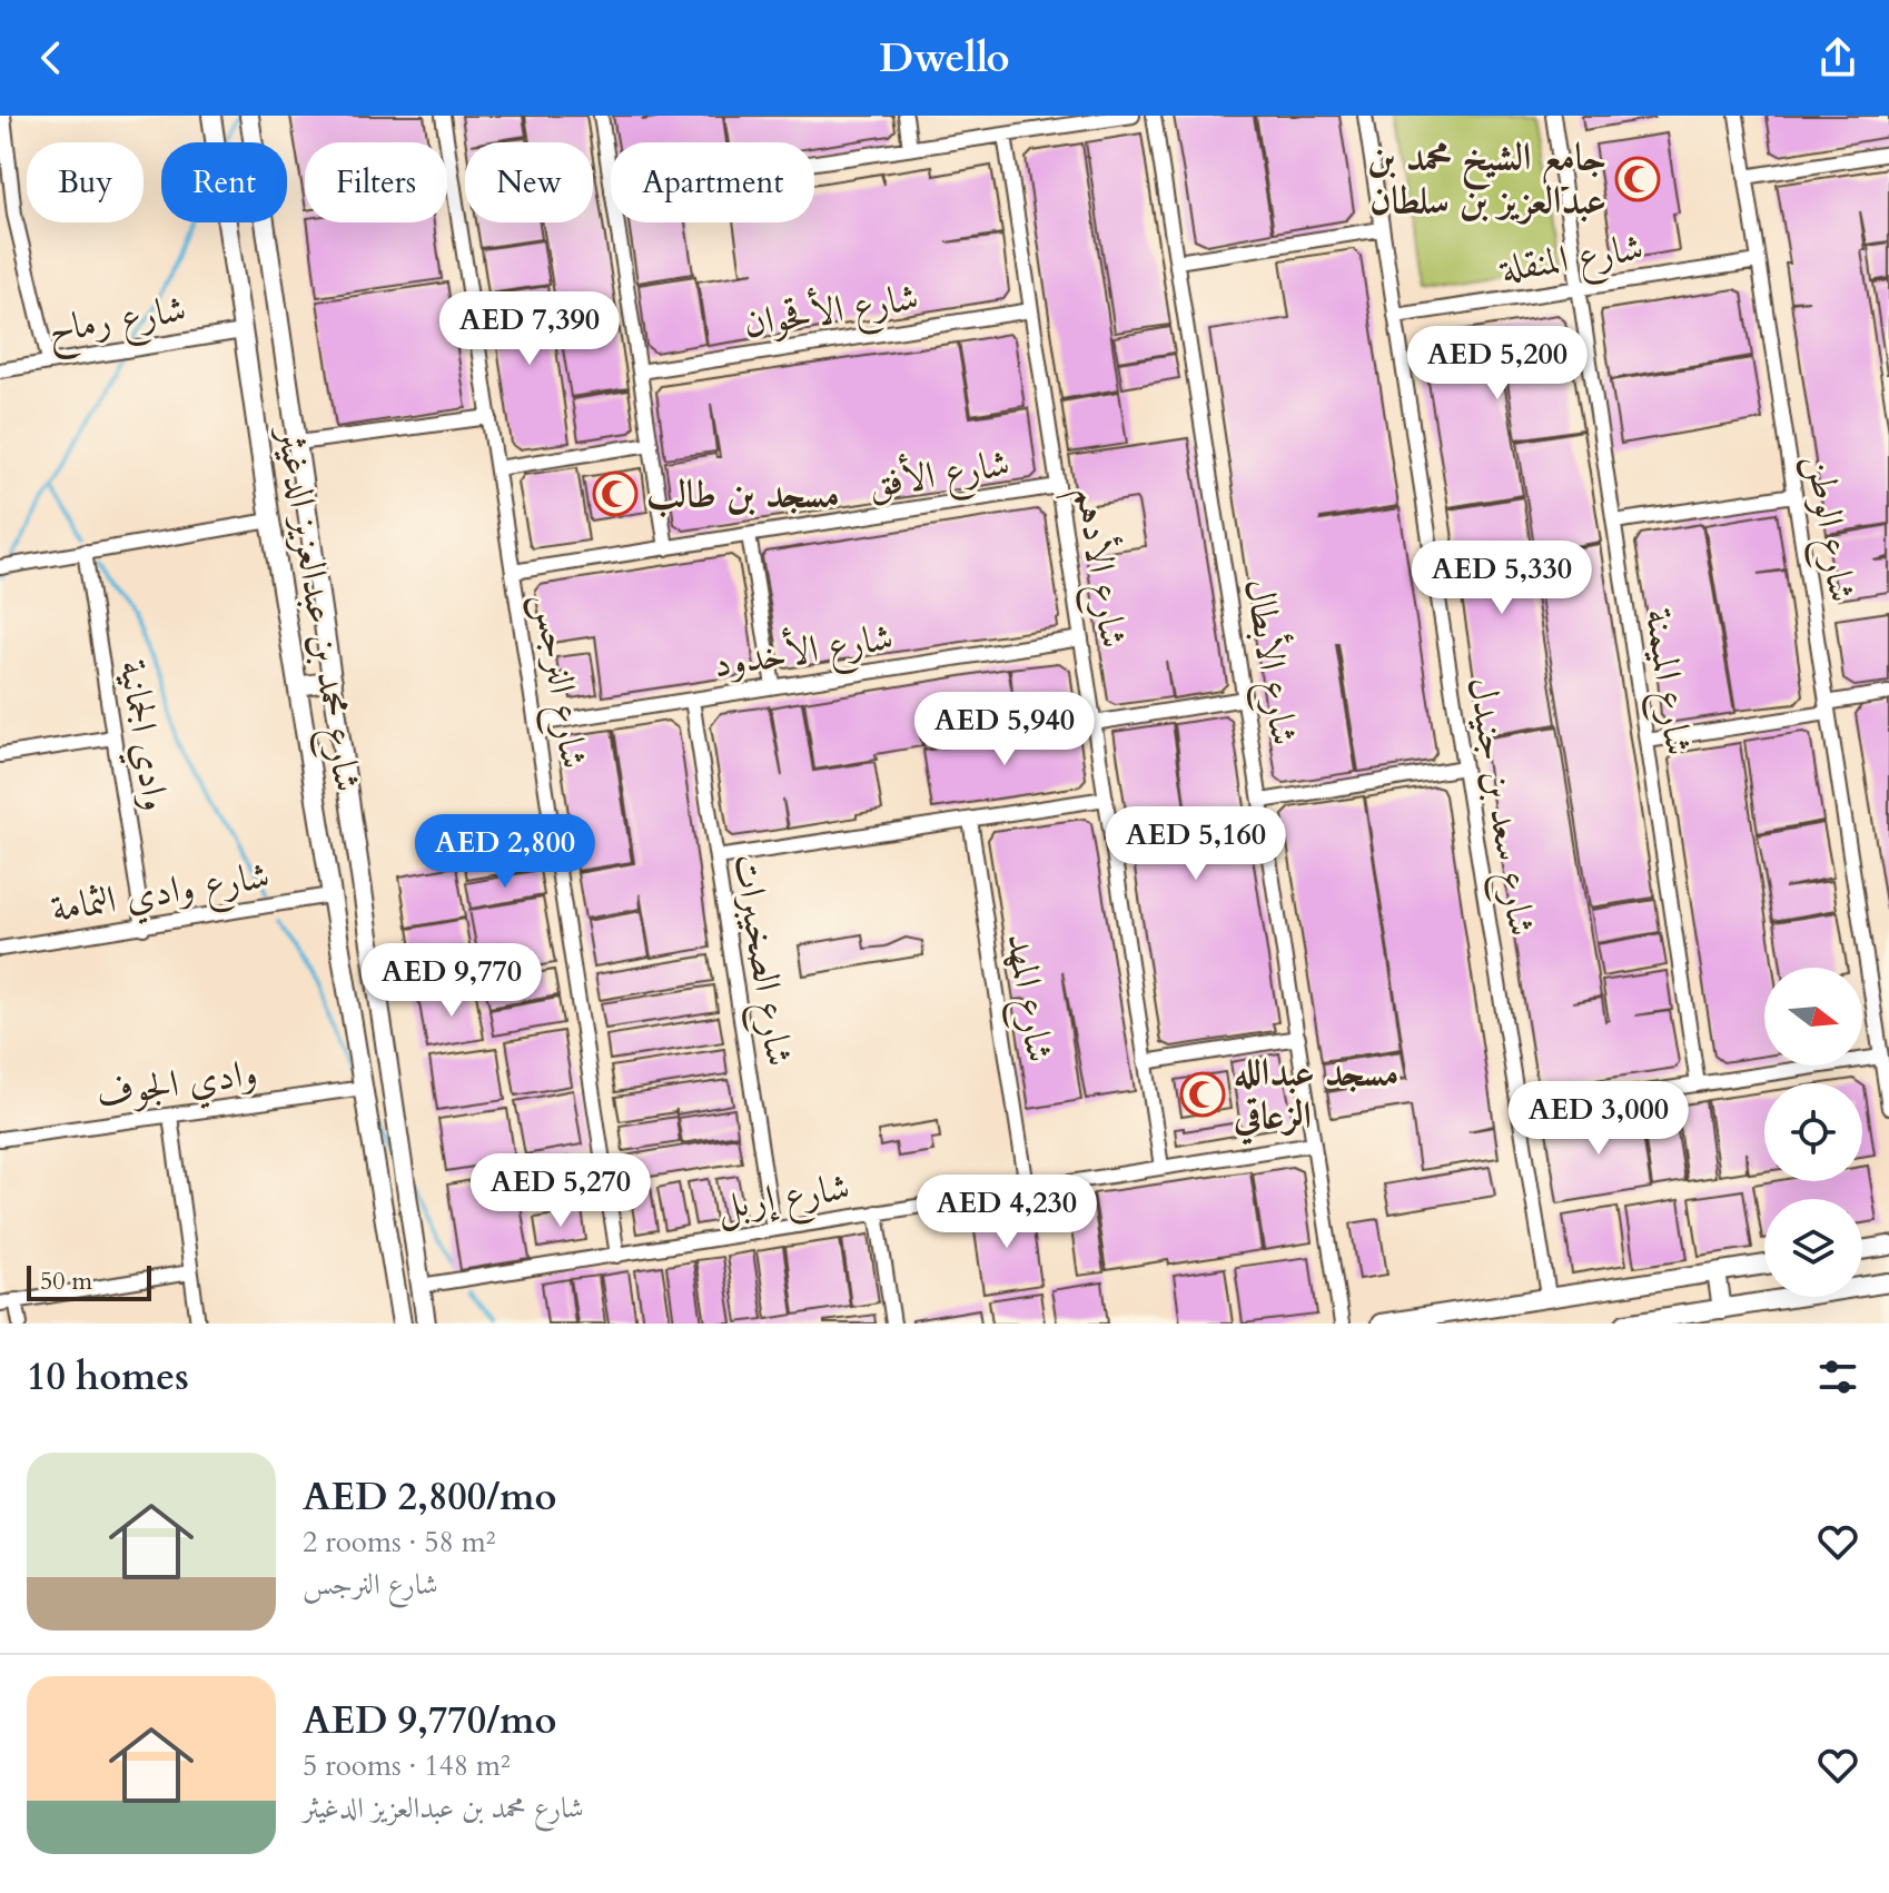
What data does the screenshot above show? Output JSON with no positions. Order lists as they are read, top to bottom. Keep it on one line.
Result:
{"streets":{"street":["شارع المنقلة","شارع الأقحوان","شارع رماح","شارع الأفق","شارع الوطن","شارع الأدهم","شارع محمد بن عبدالعزيز الدغيثر","شارع الأخدود","شارع الأبطال","شارع النرجس","شارع الميمنة","وادي الجمانية","شارع سعد بن جنيدل","شارع وادي الثمامة","شارع الصخيبرات","شارع المهد","وادي الجوف","شارع إربل"]},"crossings":[["شارع المنقلة","شارع الوطن"],["شارع المنقلة","شارع الميمنة"],["شارع المنقلة","شارع سعد بن جنيدل"],["شارع الأقحوان","شارع الأدهم"],["شارع رماح","شارع محمد بن عبدالعزيز الدغيثر"],["شارع الأفق","شارع الأدهم"],["شارع الأفق","شارع النرجس"],["شارع الأدهم","شارع الأخدود"],["شارع الأدهم","شارع إربل"],["شارع محمد بن عبدالعزيز الدغيثر","شارع وادي الثمامة"],["شارع محمد بن عبدالعزيز الدغيثر","وادي الجوف"],["شارع محمد بن عبدالعزيز الدغيثر","شارع إربل"],["شارع الأخدود","شارع النرجس"],["شارع الأخدود","شارع الصخيبرات"],["شارع الأبطال","شارع إربل"],["شارع النرجس","شارع إربل"],["وادي الجمانية","شارع وادي الثمامة"],["شارع الصخيبرات","شارع إربل"],["شارع المهد","شارع إربل"]],"places":{"mosque":["جامع الشيخ محمد بن عبدالعزيز بن سلطان","مسجد بن طالب","مسجد عبدالله الزعاقي"]},"scale_bar":"50 m","north":"right","page":{"header":"Dwello","chip":["Buy","Rent","Filters","New","Apartment"],"price":["AED 7,390","AED 5,200","AED 5,330","AED 5,940","AED 5,160","AED 2,800","AED 9,770","AED 3,000","AED 5,270","AED 4,230"],"scale":"50 m","heading":"10 homes","list":[{"name":"AED 2,800/mo","note":"2 rooms · 58 m² · شارع النرجس"},{"name":"AED 9,770/mo","note":"5 rooms · 148 m² · شارع محمد بن عبدالعزيز الدغيثر"}]}}
